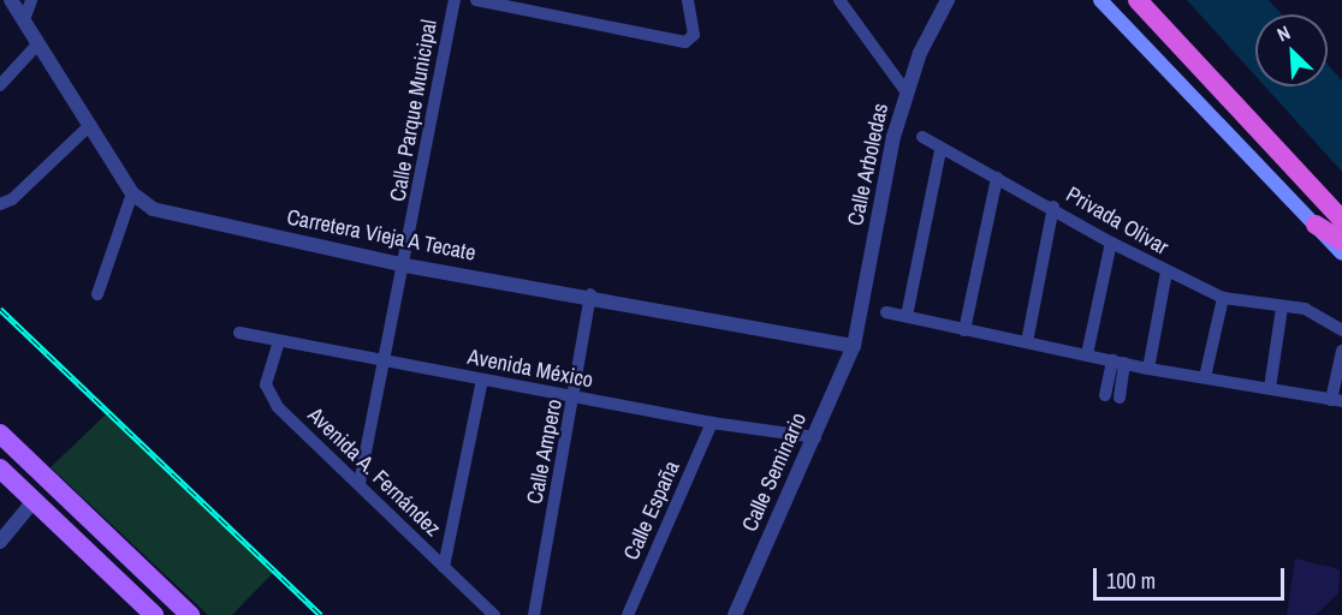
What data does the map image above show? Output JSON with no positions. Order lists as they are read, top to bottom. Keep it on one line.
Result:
{"streets":{"street":["Calle Parque Municipal","Calle Arboledas","Privada Olivar","Carretera Vieja A Tecate","Avenida México","Calle Ampero","Avenida A. Fernández","Calle Seminario","Calle España"]},"crossings":[["Calle Parque Municipal","Carretera Vieja A Tecate"],["Calle Parque Municipal","Avenida México"],["Calle Parque Municipal","Avenida A. Fernández"],["Calle Arboledas","Carretera Vieja A Tecate"],["Calle Arboledas","Calle Seminario"],["Carretera Vieja A Tecate","Calle Ampero"],["Carretera Vieja A Tecate","Calle Seminario"],["Avenida México","Calle Ampero"],["Avenida México","Avenida A. Fernández"],["Avenida México","Calle Seminario"],["Avenida México","Calle España"]],"scale_bar":"100 m","north":"top left"}
